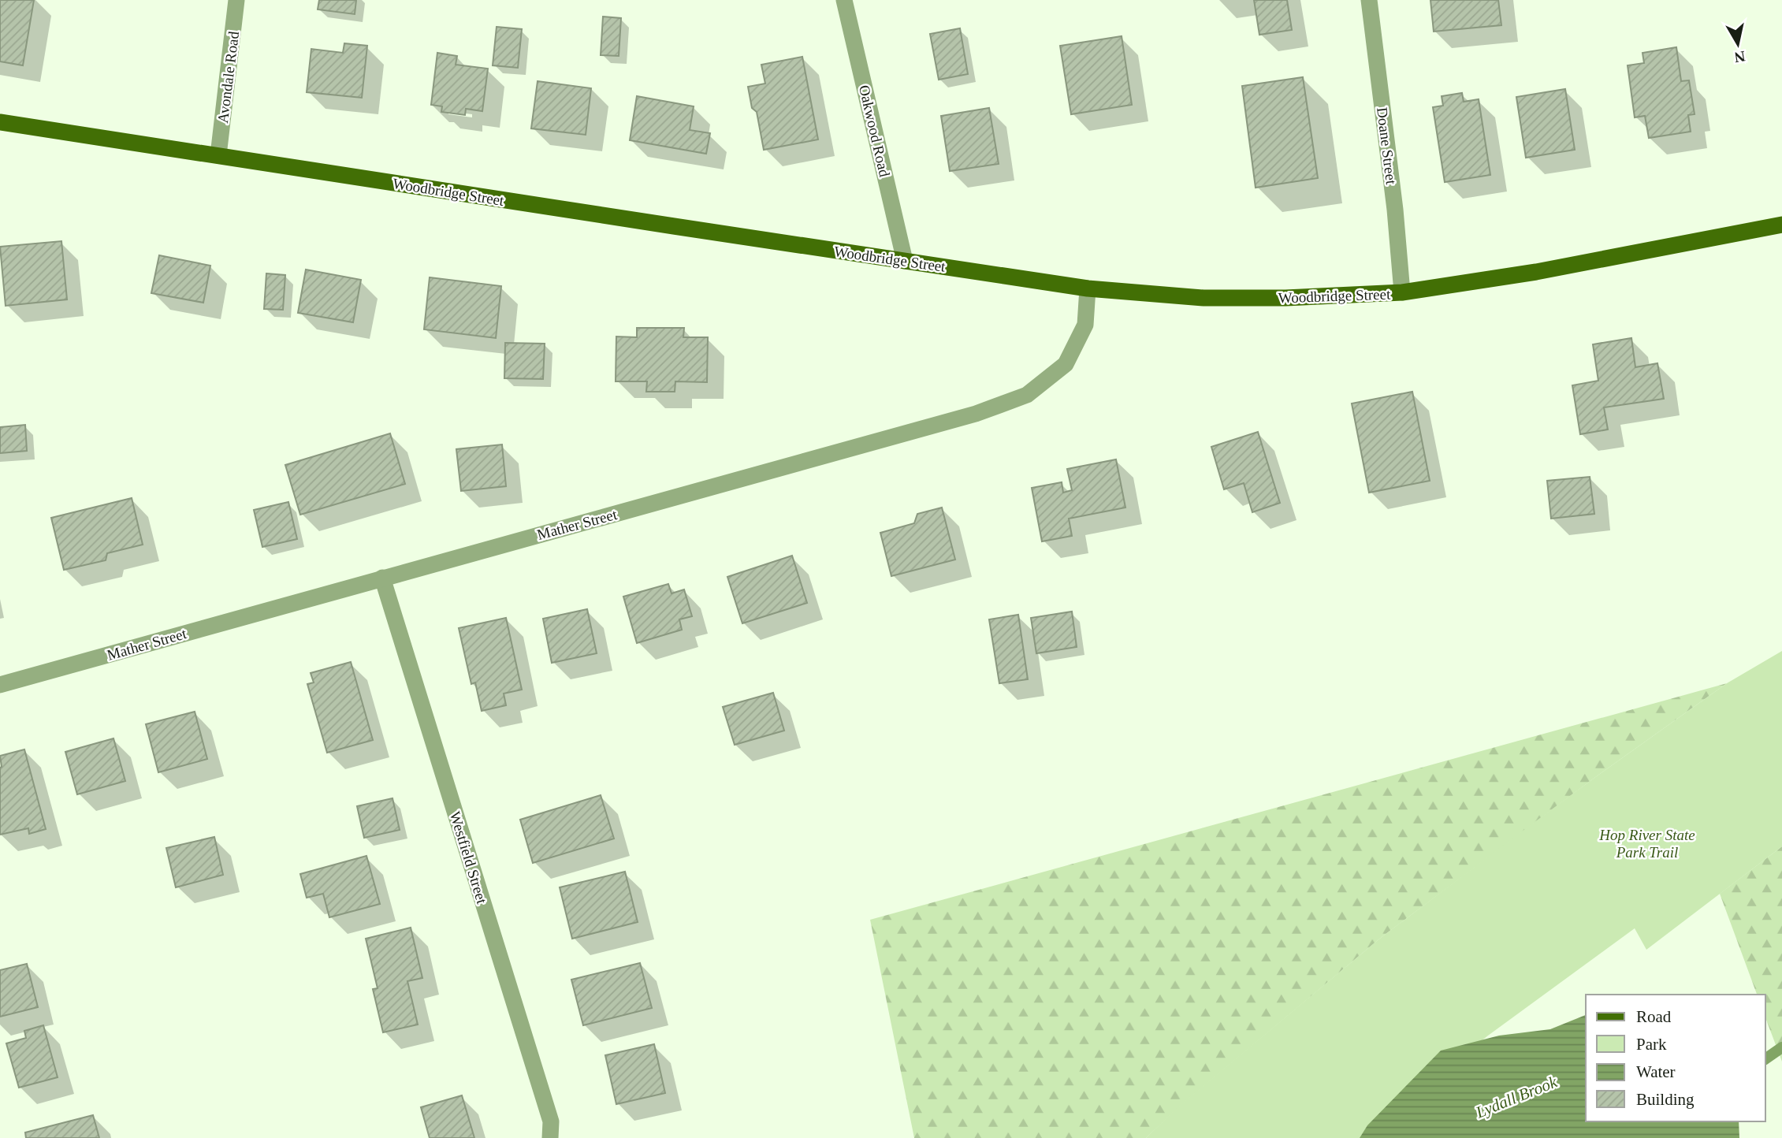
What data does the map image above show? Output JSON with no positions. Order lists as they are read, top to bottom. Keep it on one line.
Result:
{"streets":{"main road":["Woodbridge Street"],"street":["Avondale Road","Oakwood Road","Doane Street","Mather Street","Westfield Street"]},"crossings":[["Avondale Road","Woodbridge Street"],["Oakwood Road","Woodbridge Street"],["Doane Street","Woodbridge Street"],["Woodbridge Street","Mather Street"],["Mather Street","Westfield Street"]],"water":["Lydall Brook"],"parks":["Hop River State Park Trail"],"legend":["Road","Park","Water","Building"],"north":"bottom"}
